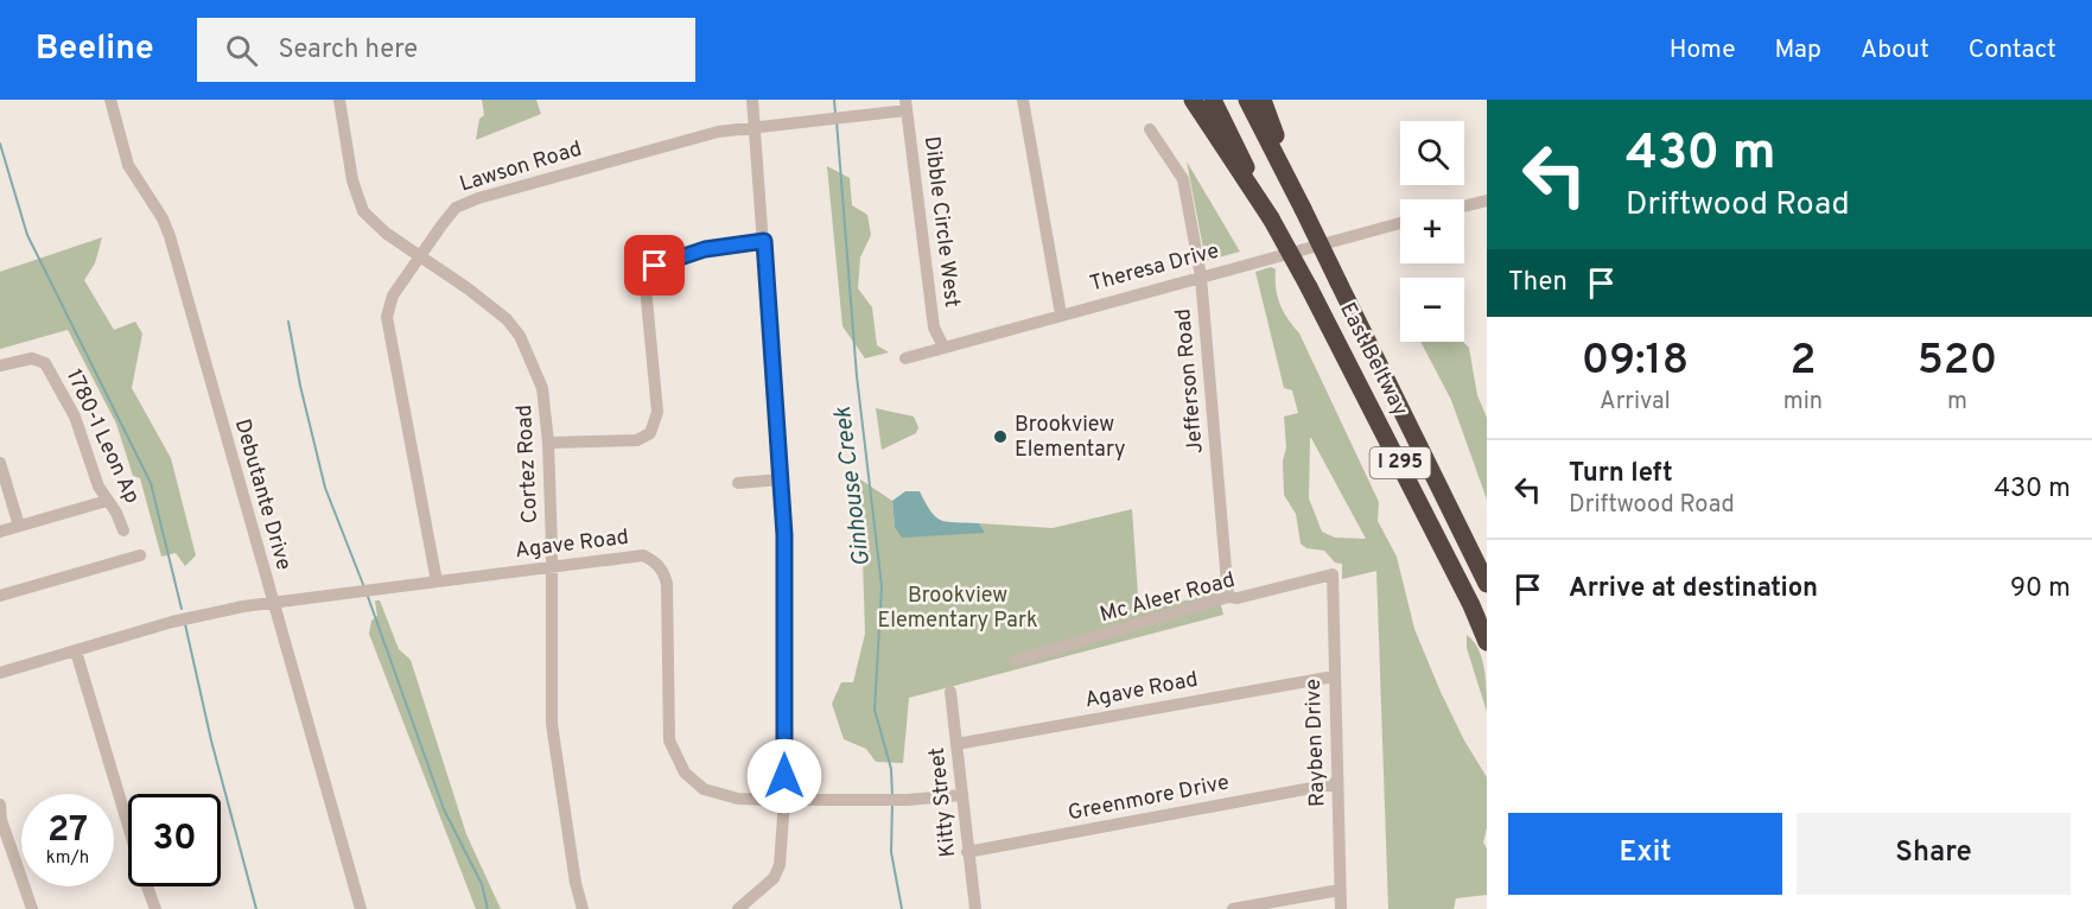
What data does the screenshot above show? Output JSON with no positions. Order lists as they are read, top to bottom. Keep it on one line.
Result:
{"streets":{"highway":["East Beltway","I 295"],"street":["Lawson Road","Dibble Circle West","Theresa Drive","Jefferson Road","1780-1 Leon Ap","Cortez Road","Debutante Drive","Agave Road","Mc Aleer Road","Rayben Drive","Greenmore Drive","Kitty Street"]},"crossings":[["Lawson Road","Dibble Circle West"],["Lawson Road","Cortez Road"],["Lawson Road","Agave Road"],["Dibble Circle West","Theresa Drive"],["Theresa Drive","Jefferson Road"],["Jefferson Road","Mc Aleer Road"],["Cortez Road","Agave Road"],["Debutante Drive","Agave Road"],["Agave Road","Rayben Drive"],["Agave Road","Kitty Street"],["Mc Aleer Road","Rayben Drive"],["Rayben Drive","Greenmore Drive"],["Greenmore Drive","Kitty Street"]],"water":["Ginhouse Creek"],"parks":["Brookview Elementary Park"],"places":["Brookview Elementary"],"page":{"header":"Beeline","search":"Search here","nav":["Home","Map","About","Contact"],"turn":["430 m","Driftwood Road"],"map_buttons":["+","−"],"then":"Then","eta":["09:18","Arrival","2","min","520","m"],"list":[{"name":"Turn left","note":"Driftwood Road","value":"430 m"},{"name":"Arrive at destination","value":"90 m"}],"speed":"27 km/h","limit":"30","buttons":["Exit","Share"]}}
